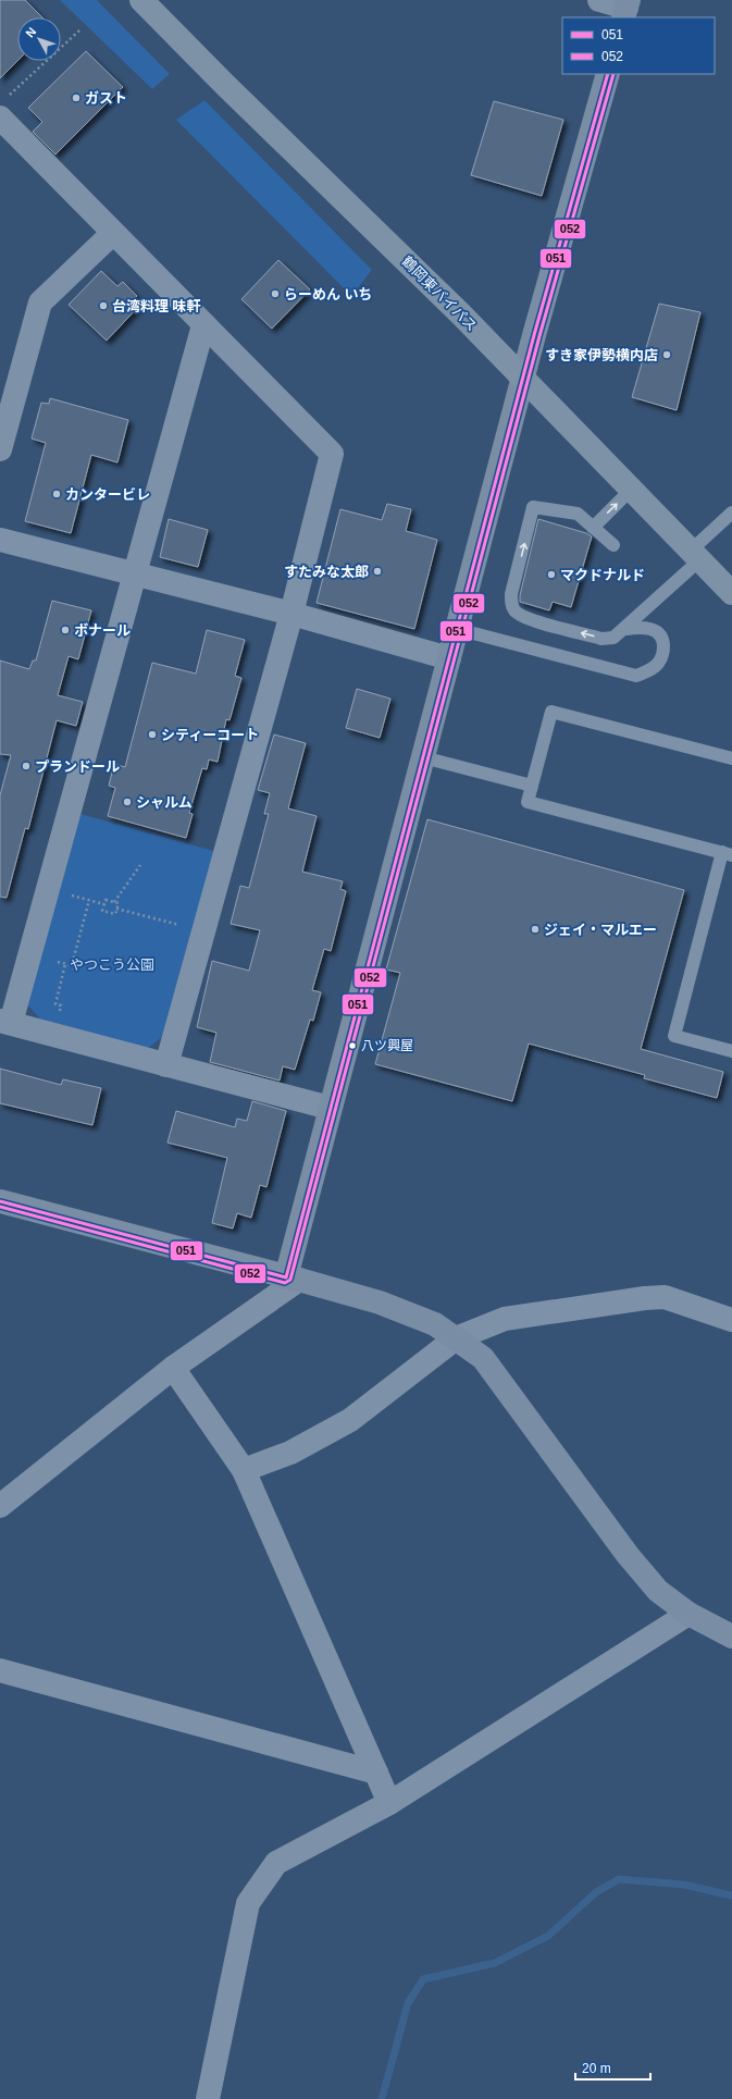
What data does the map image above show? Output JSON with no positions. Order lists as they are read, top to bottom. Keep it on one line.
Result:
{"streets":{"highway":["鶴岡東バイパス"]},"parks":["やつこう公園"],"places":["ガスト","らーめん いち","台湾料理 味軒","すき家伊勢横内店","カンタービレ","すたみな太郎","マクドナルド","ボナール","シティーコート","プランドール","シャルム","ジェイ・マルエー","八ツ興屋"],"lines":["transit line 051","transit line 052"],"legend":["051","052"],"scale_bar":"20 m","north":"top left"}
